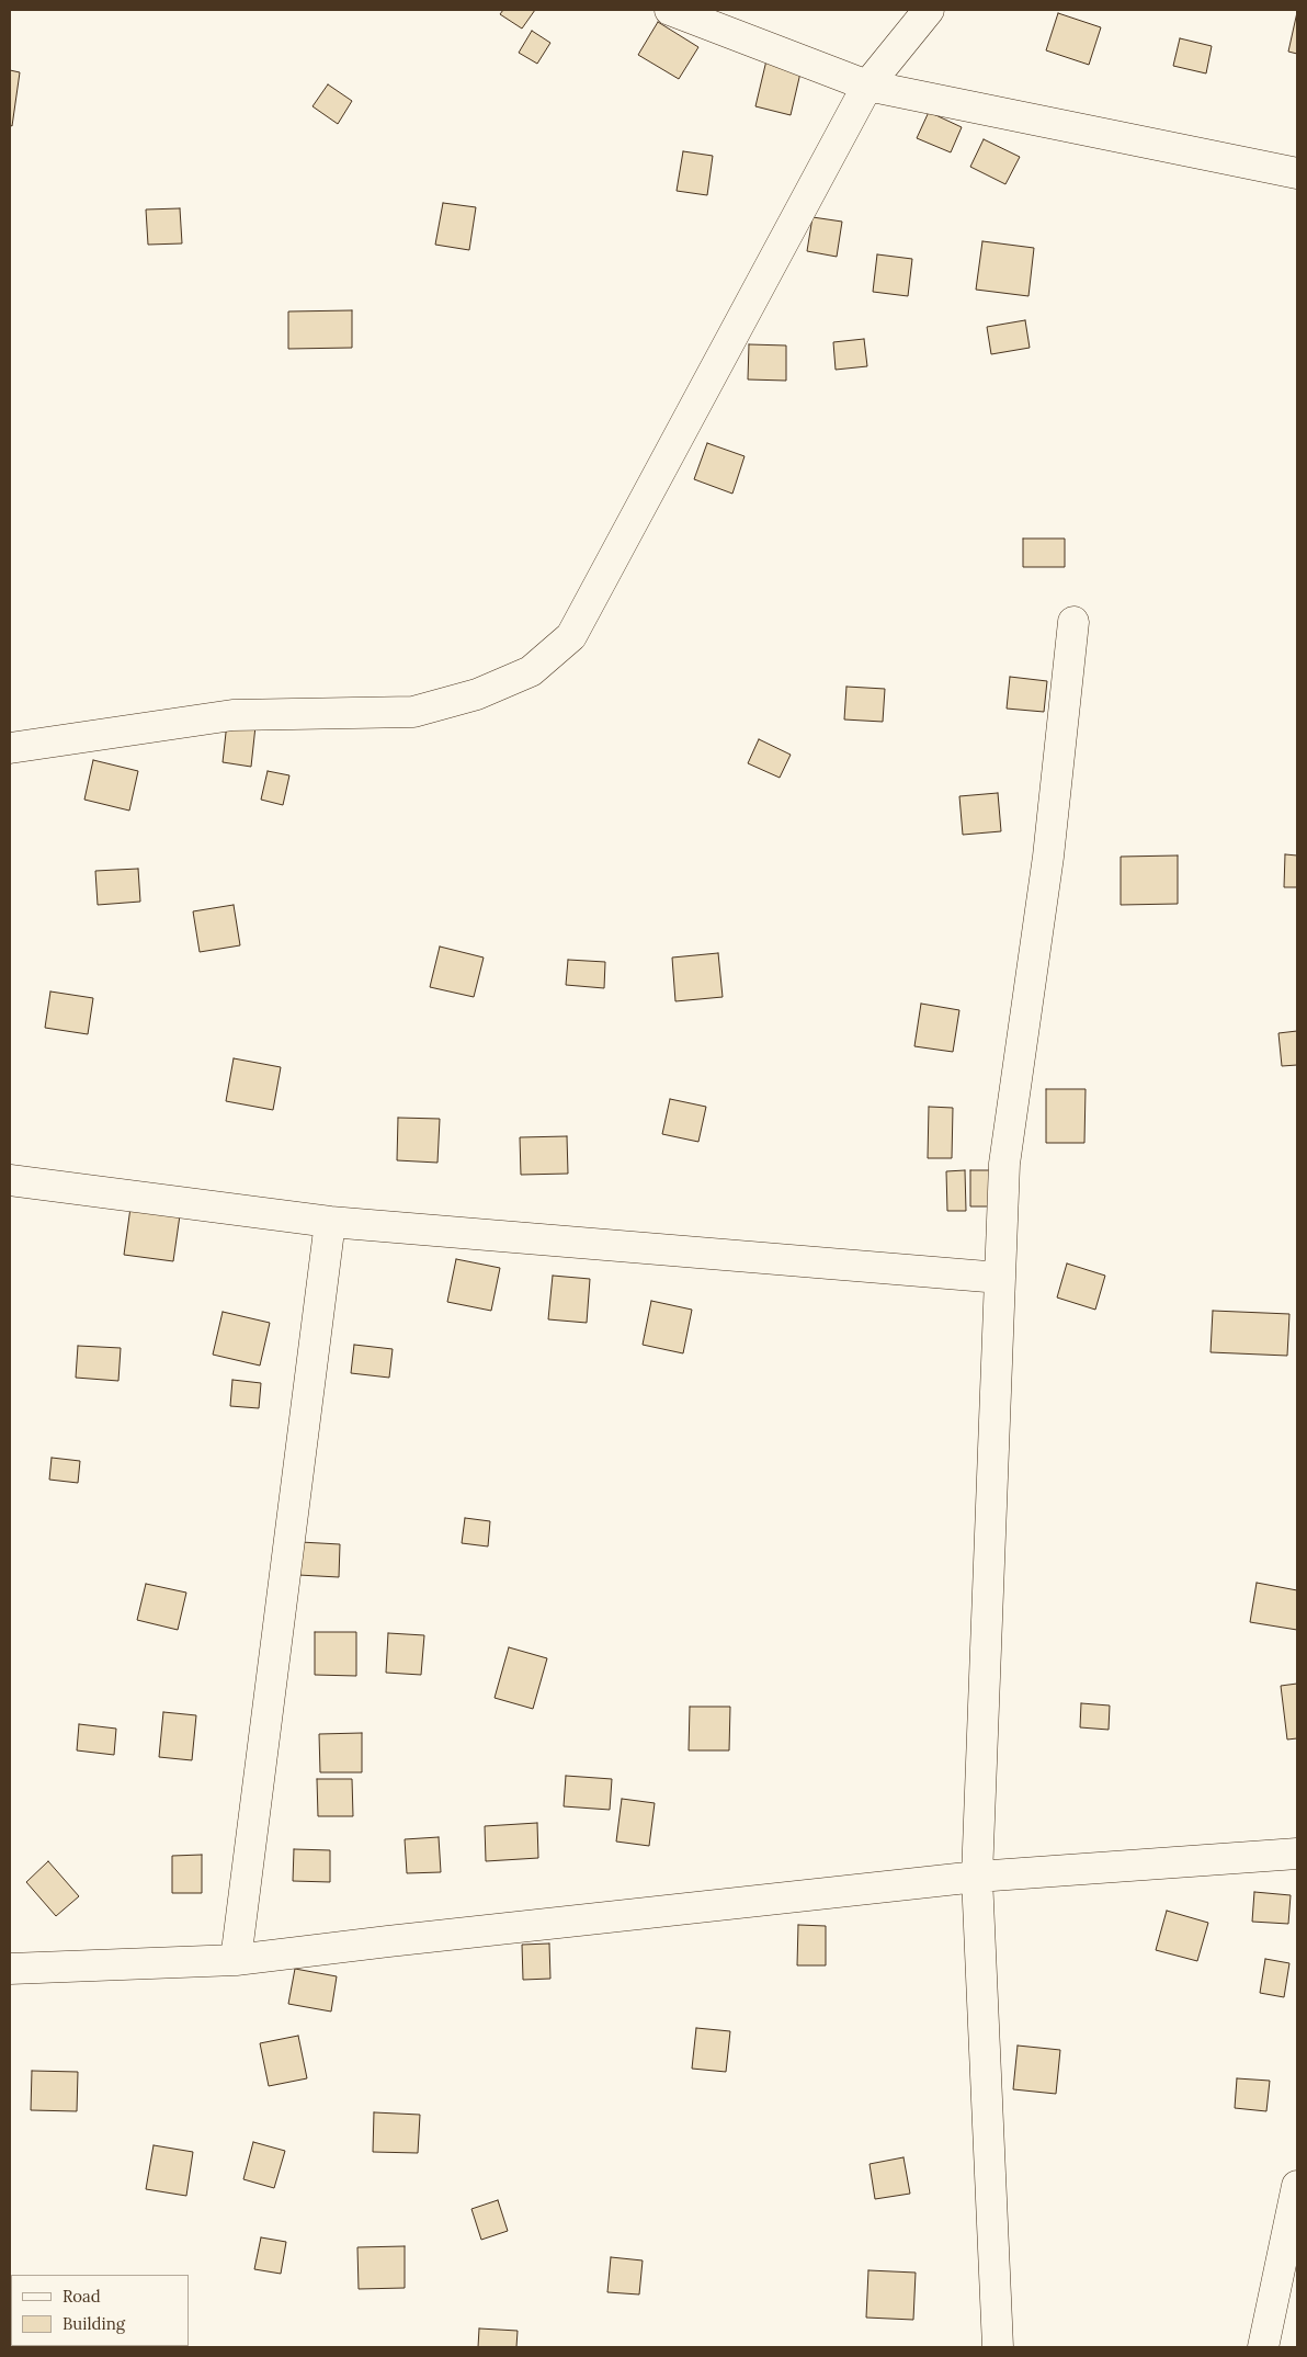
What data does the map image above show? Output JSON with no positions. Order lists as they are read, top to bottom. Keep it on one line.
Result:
{"legend":["Road","Building"]}
